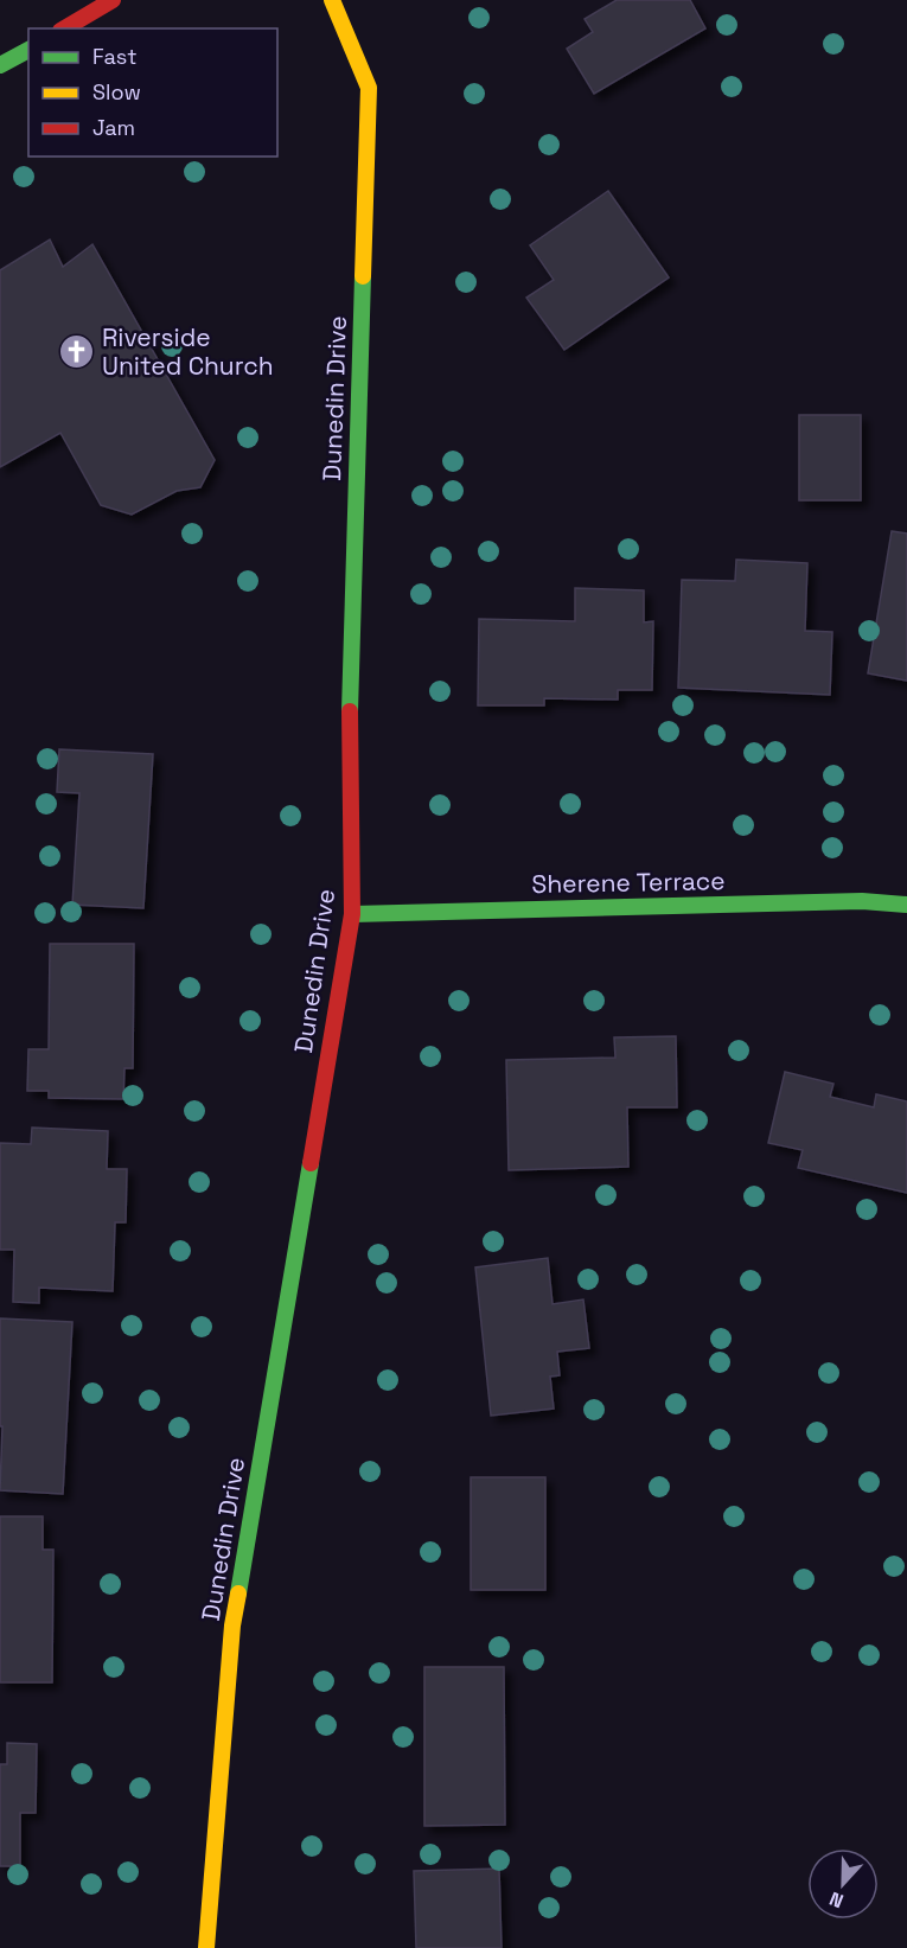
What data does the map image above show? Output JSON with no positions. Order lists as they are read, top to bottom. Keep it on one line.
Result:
{"streets":{"street":["Dunedin Drive","Sherene Terrace"]},"crossings":[["Dunedin Drive","Sherene Terrace"]],"places":{"church":["Riverside United Church"]},"legend":["Fast","Slow","Jam"],"north":"bottom"}
